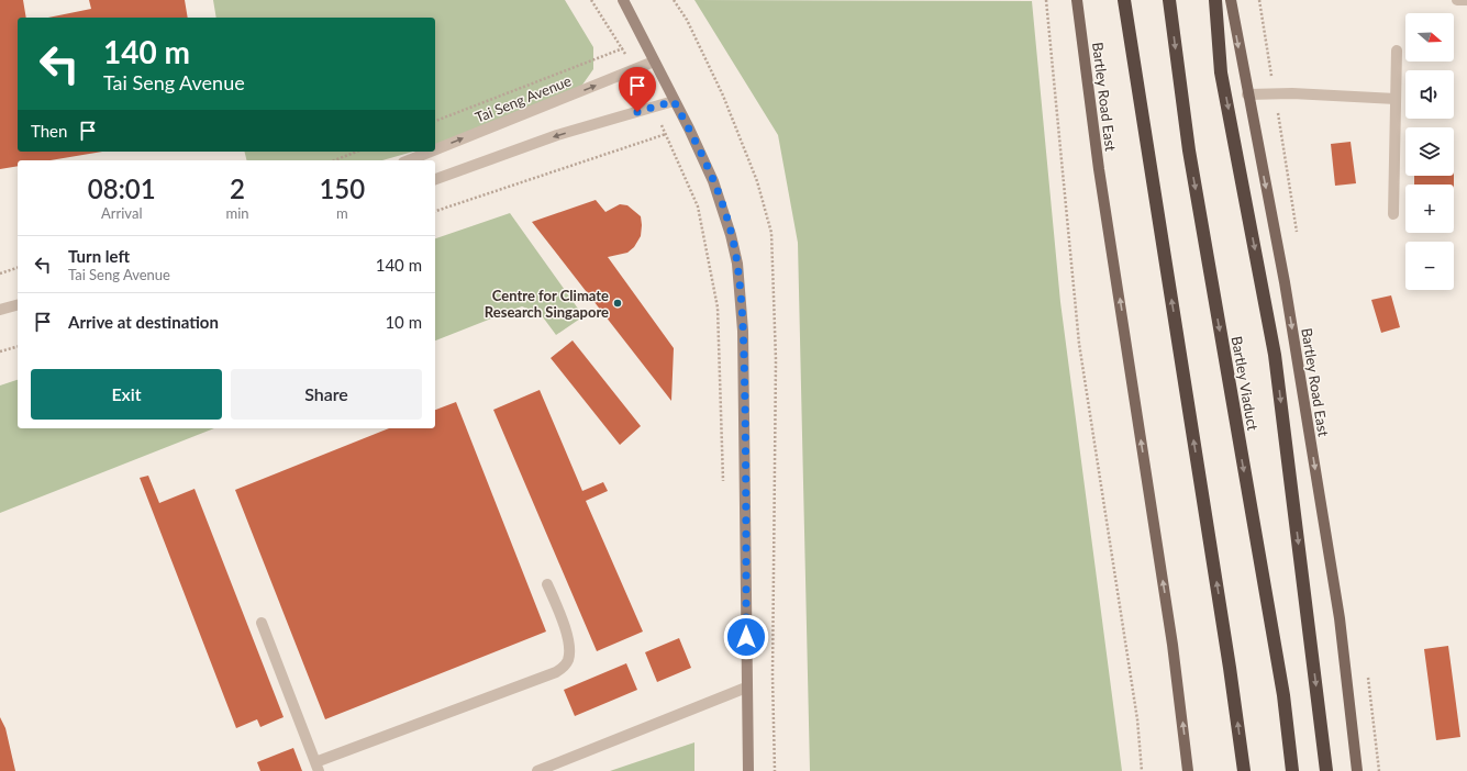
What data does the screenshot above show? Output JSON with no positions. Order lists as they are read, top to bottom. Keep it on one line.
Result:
{"streets":{"highway":["Bartley Viaduct"],"main road":["Bartley Road East"],"street":["Tai Seng Avenue"]},"places":["Centre for Climate Research Singapore"],"north":"right","page":{"map_buttons":["+","−"],"turn":["140 m","Tai Seng Avenue"],"then":"Then","eta":["08:01","Arrival","2","min","150","m"],"list":[{"name":"Turn left","note":"Tai Seng Avenue","value":"140 m"},{"name":"Arrive at destination","value":"10 m"}],"buttons":["Exit","Share"]}}
